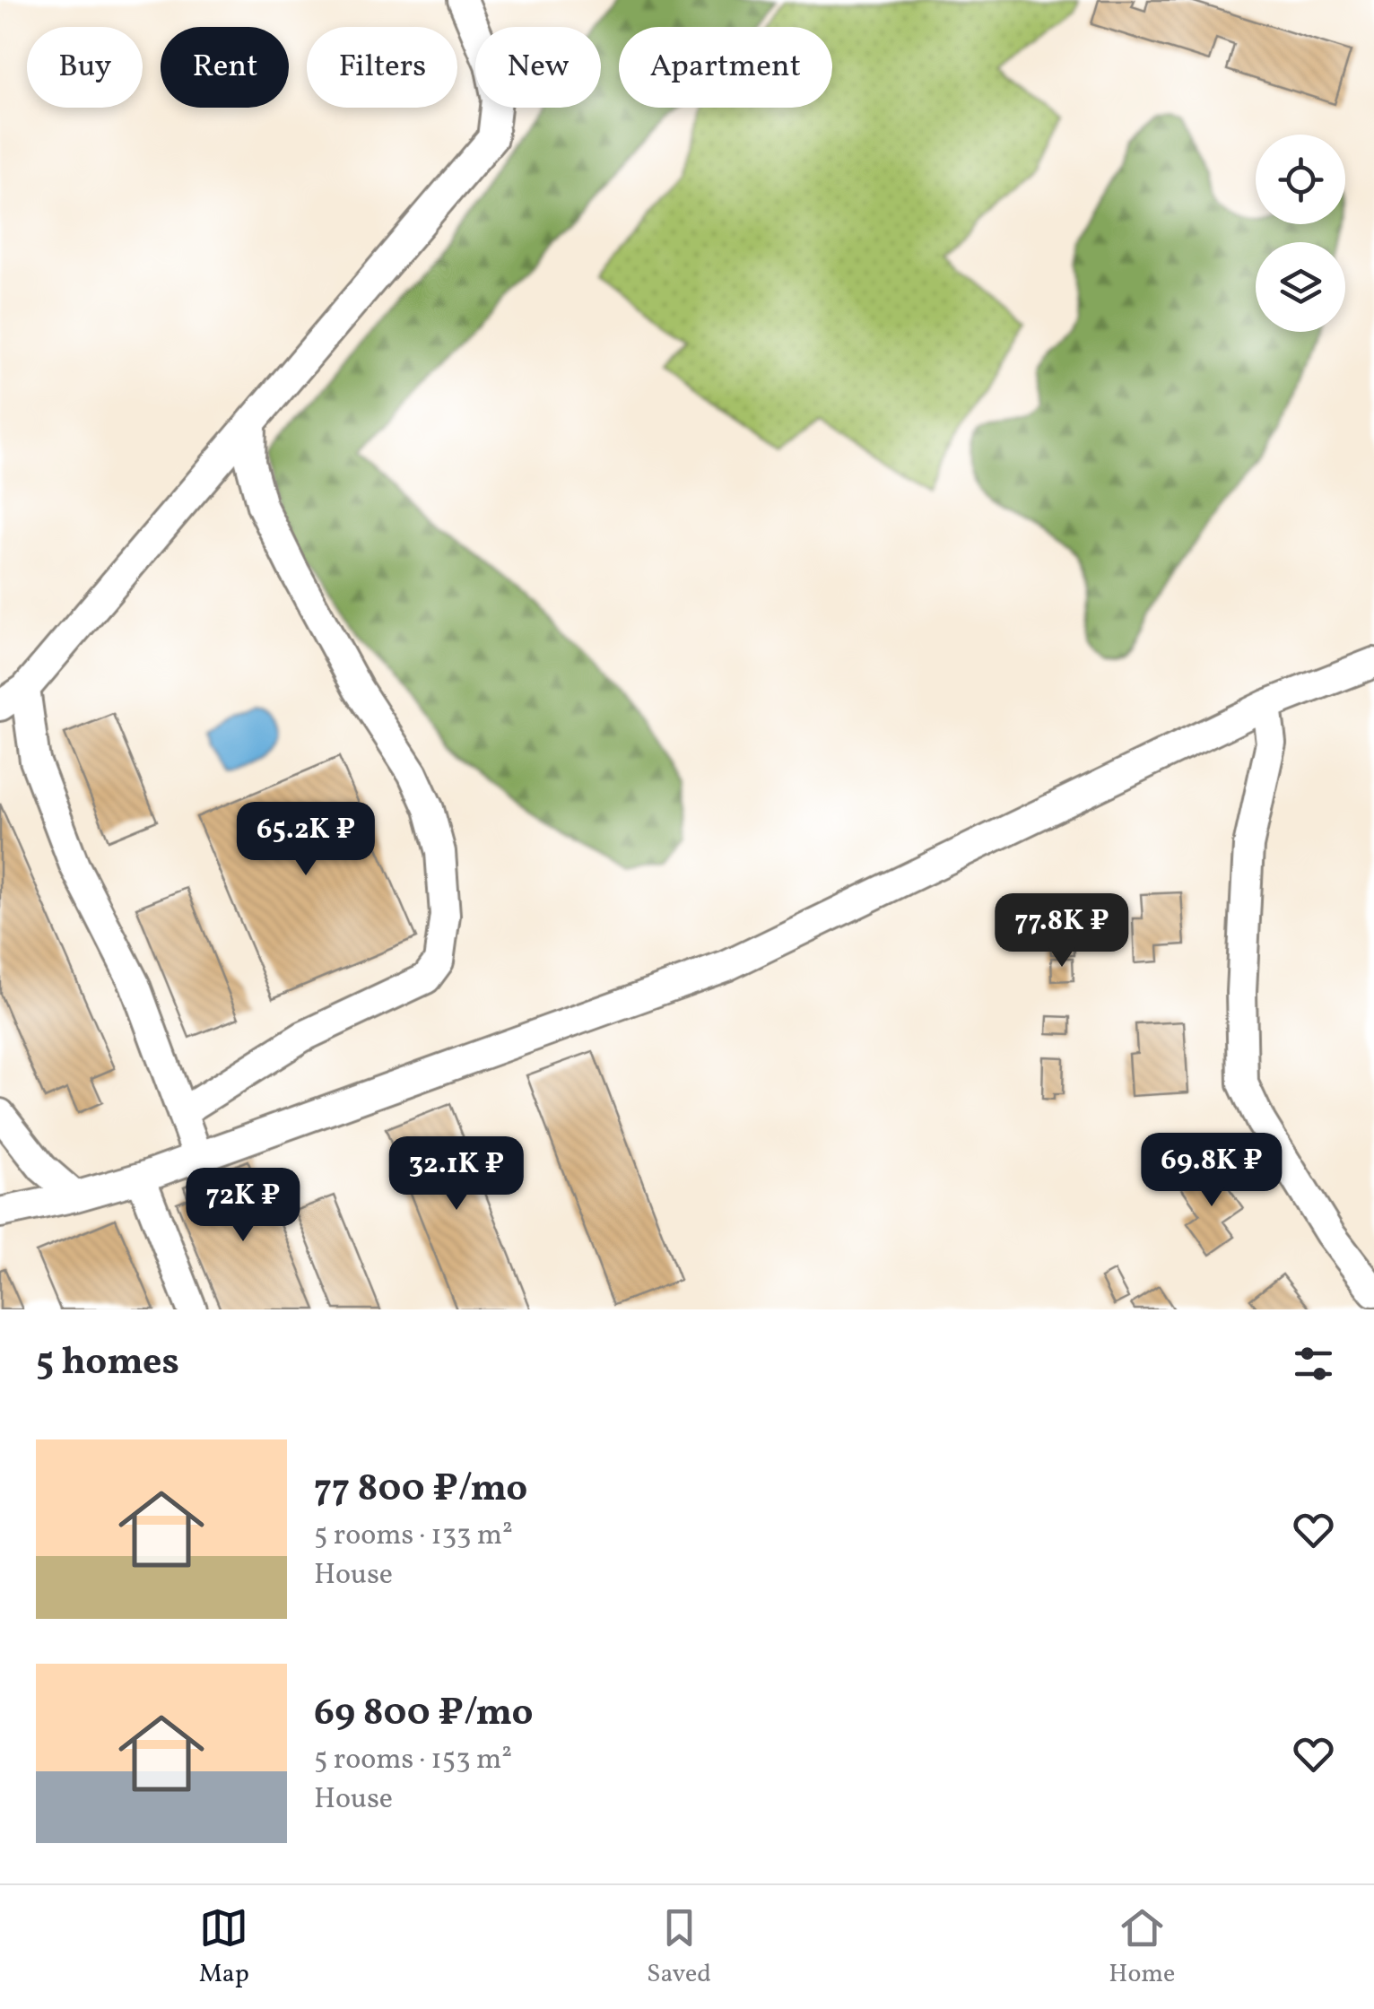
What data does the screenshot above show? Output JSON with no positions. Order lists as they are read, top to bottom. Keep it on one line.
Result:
{"page":{"chip":["Buy","Rent","Filters","New","Apartment"],"price":["65.2K ₽","77.8K ₽","69.8K ₽","32.1K ₽","72K ₽"],"heading":"5 homes","list":[{"name":"77 800 ₽/mo","note":"5 rooms · 133 m² · House"},{"name":"69 800 ₽/mo","note":"5 rooms · 153 m² · House"}],"tabs":["Map","Saved","Home"]}}
